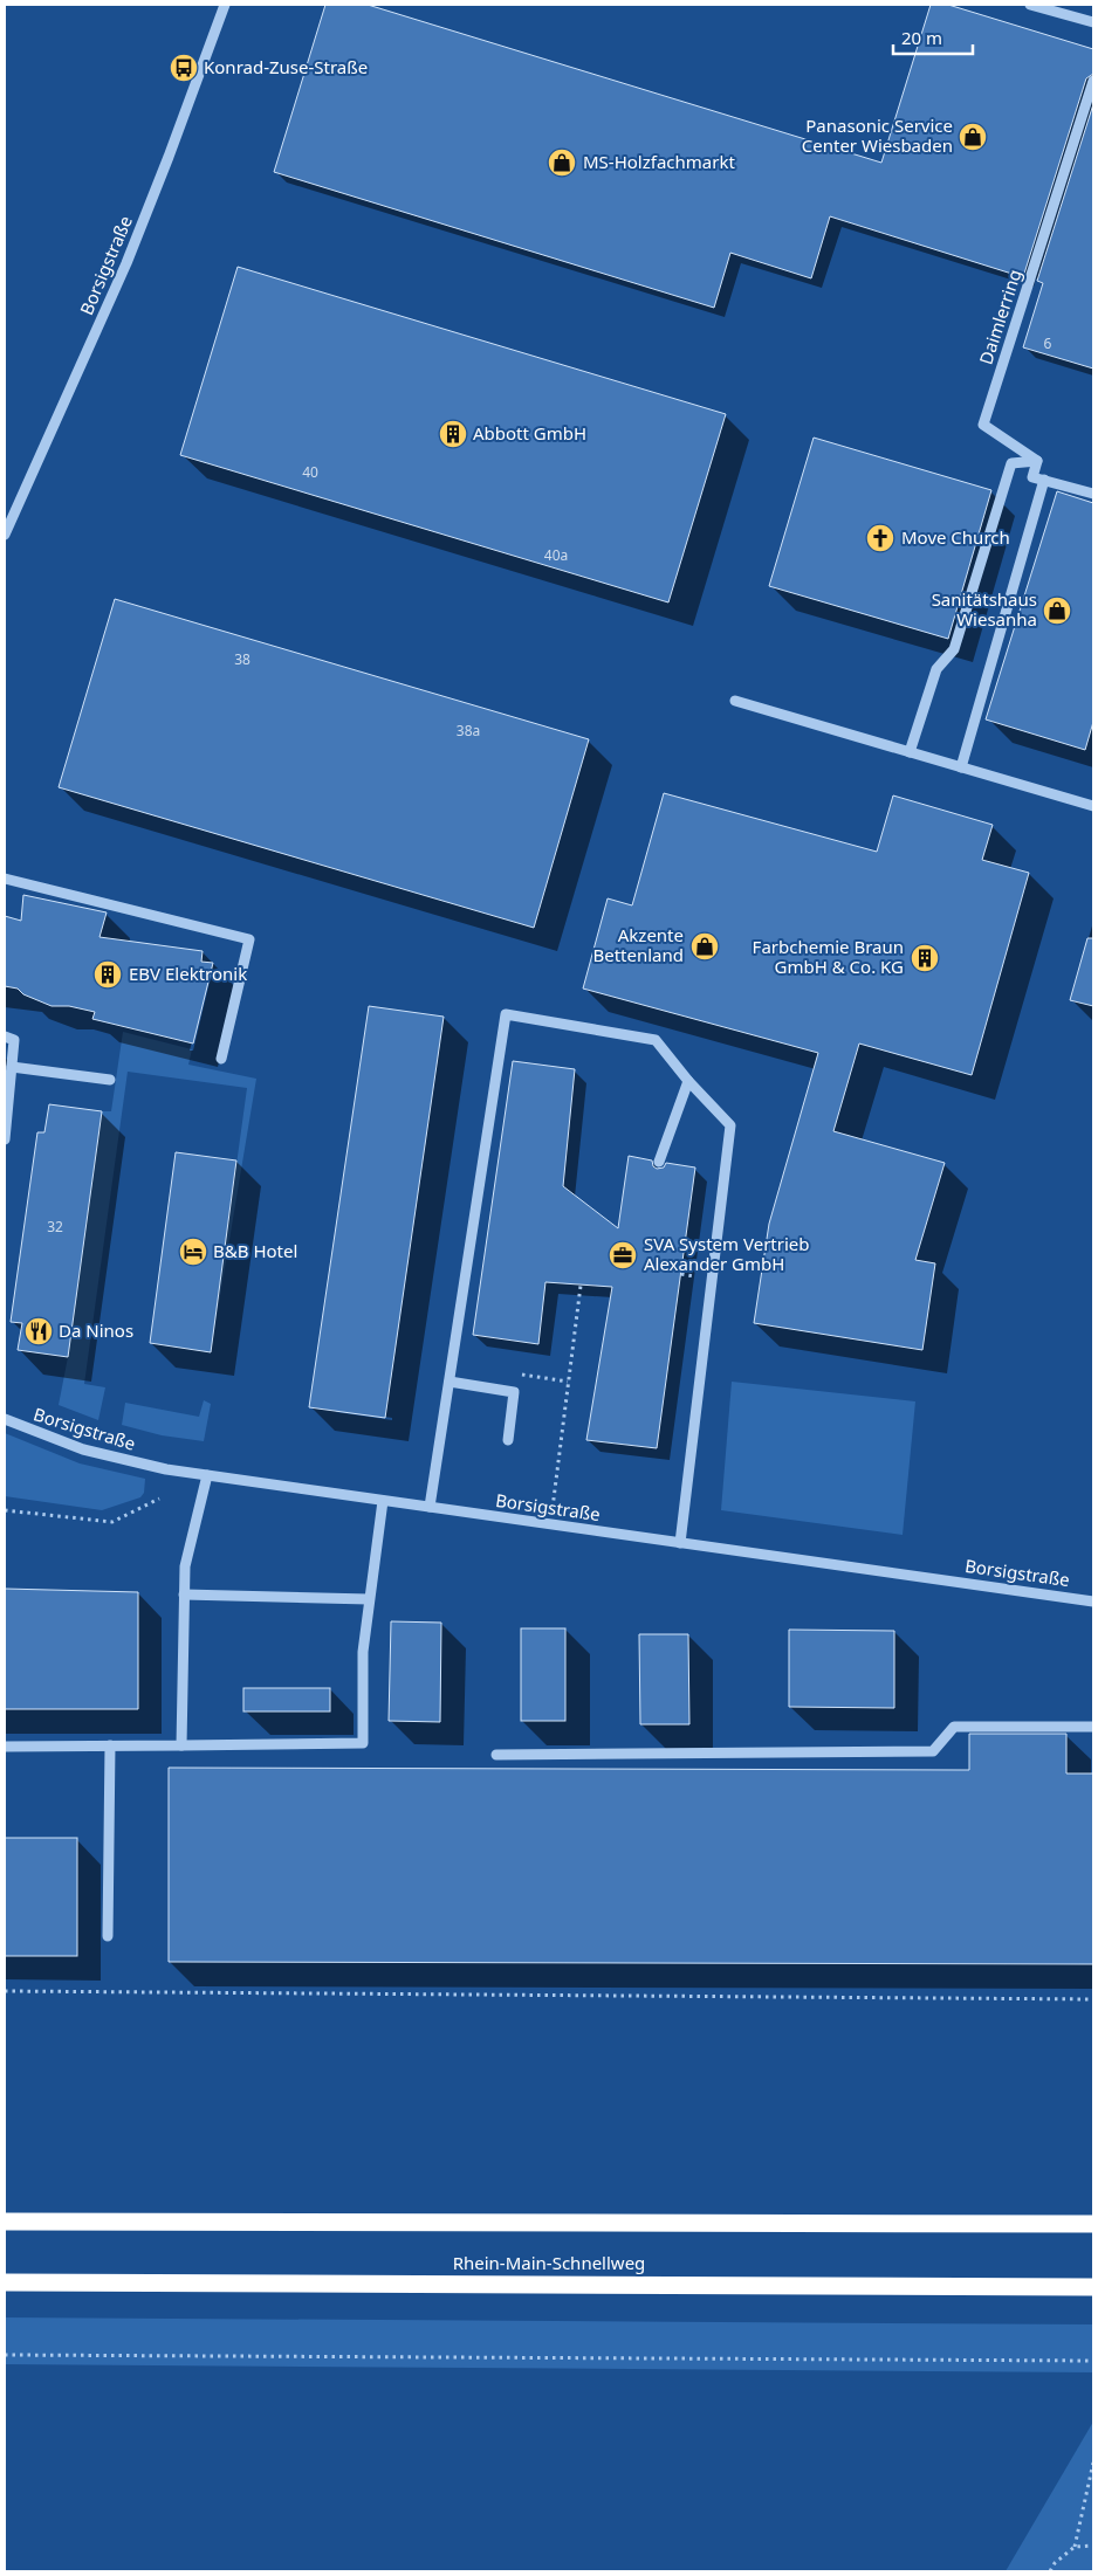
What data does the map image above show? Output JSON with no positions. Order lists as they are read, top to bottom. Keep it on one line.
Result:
{"streets":{"highway":["Rhein-Main-Schnellweg"],"street":["Borsigstraße","Daimlerring"]},"places":{"bus stop":["Konrad-Zuse-Straße"],"shop":["Panasonic Service Center Wiesbaden","MS-Holzfachmarkt","Sanitätshaus Wiesanha","Akzente Bettenland"],"building":["Abbott GmbH","Farbchemie Braun GmbH & Co. KG","EBV Elektronik"],"church":["Move Church"],"hotel":["B&B Hotel"],"office":["SVA System Vertrieb Alexander GmbH"],"restaurant":["Da Ninos"]},"house_numbers":["6","40","40a","38","38a","32"],"scale_bar":"20 m"}
